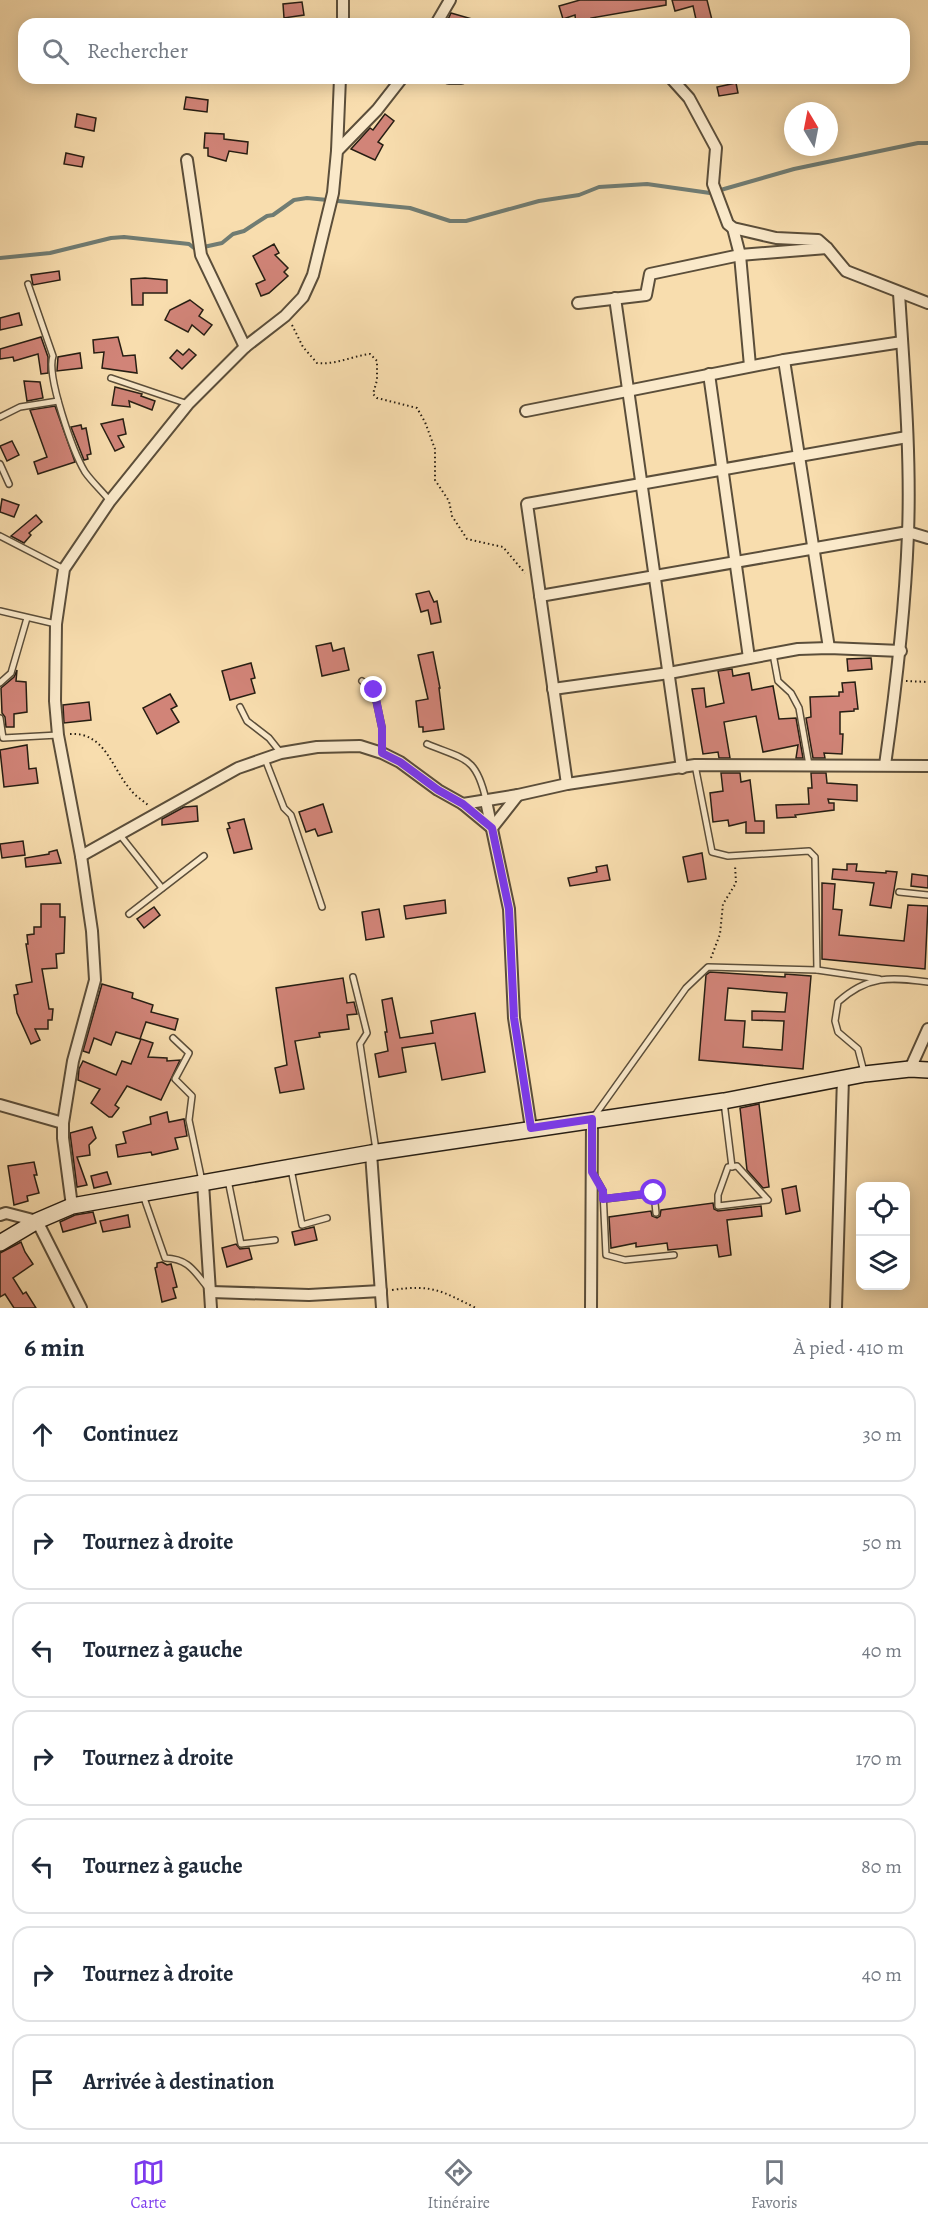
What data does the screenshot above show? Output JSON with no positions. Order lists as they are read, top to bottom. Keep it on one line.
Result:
{"north":"top","page":{"search":"Rechercher","heading":["6 min","À pied · 410 m"],"list":[["Continuez","30 m"],["Tournez à droite","50 m"],["Tournez à gauche","40 m"],["Tournez à droite","170 m"],["Tournez à gauche","80 m"],["Tournez à droite","40 m"],"Arrivée à destination"],"nav":["Carte","Itinéraire","Favoris"]}}
